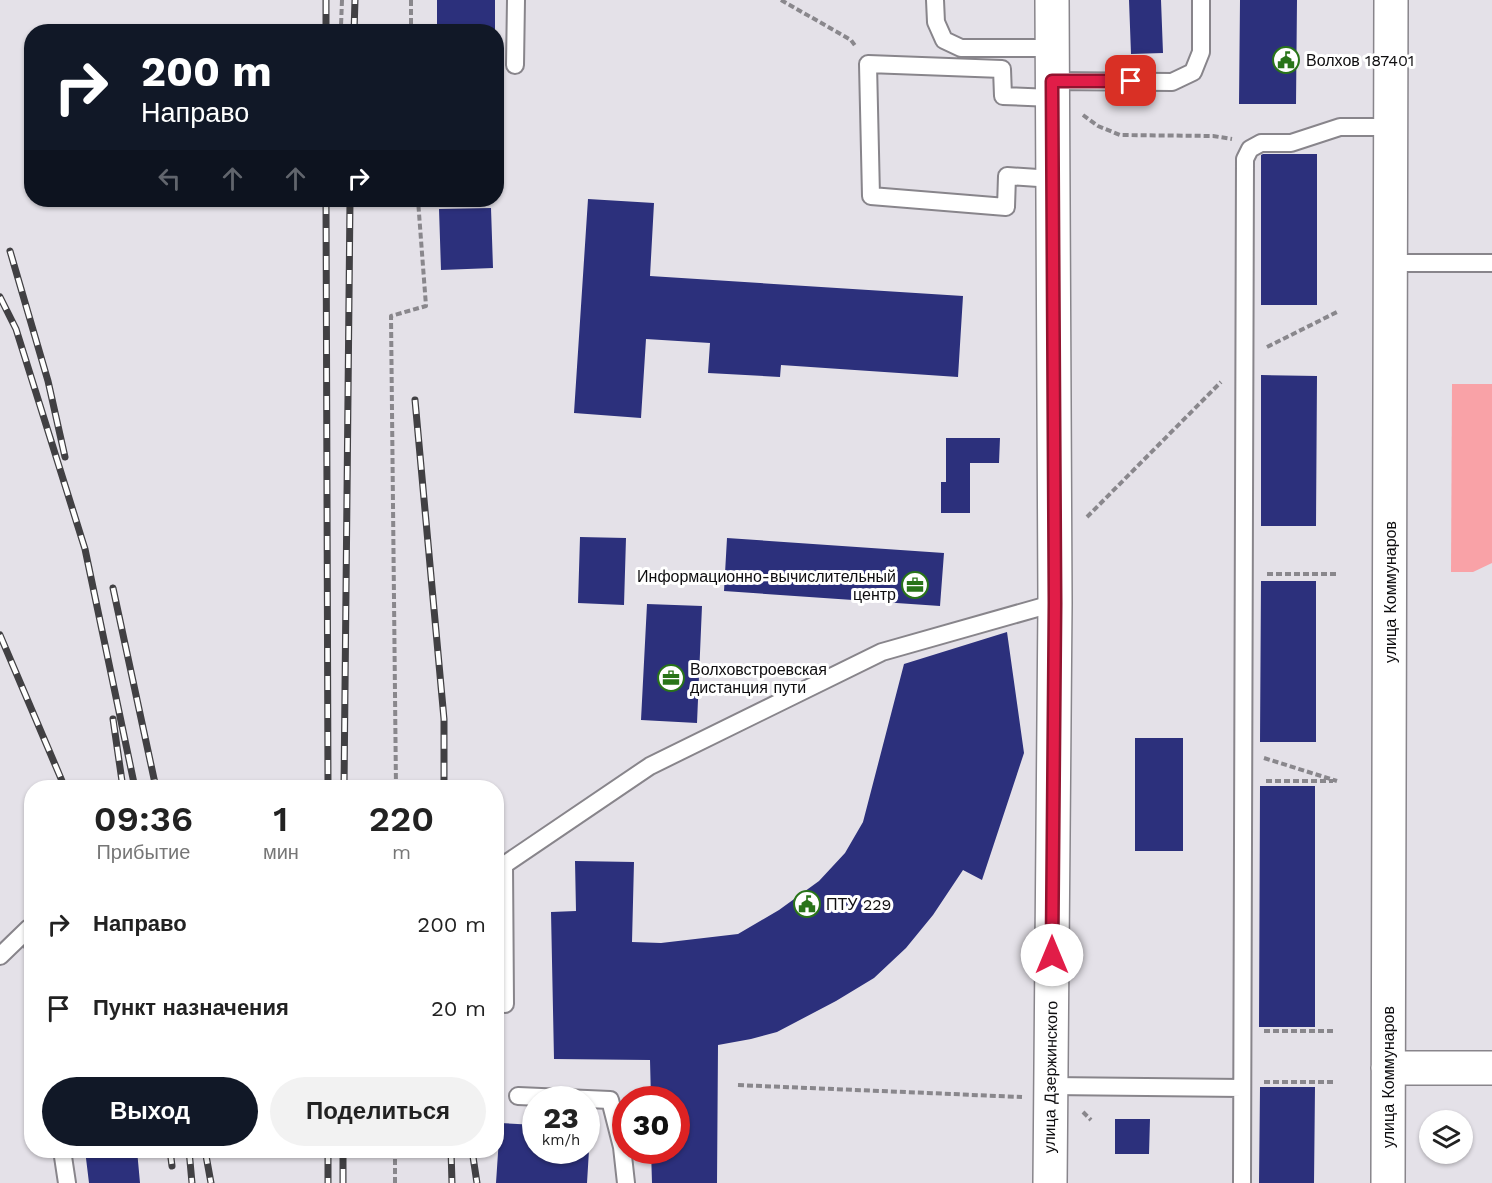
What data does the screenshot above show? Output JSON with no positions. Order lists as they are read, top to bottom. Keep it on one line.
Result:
{"streets":{"street":["улица Коммунаров","улица Дзержинского"]},"places":{"public building":["Волхов 187401","ПТУ 229"],"office":["Информационно-вычислительный центр","Волховстроевская дистанция пути"]},"page":{"turn":["200 m","Направо"],"eta":["09:36","Прибытие","1","мин","220","m"],"list":[{"name":"Направо","value":"200 m"},{"name":"Пункт назначения","value":"20 m"}],"buttons":["Выход","Поделиться"],"speed":"23 km/h","limit":"30"}}
